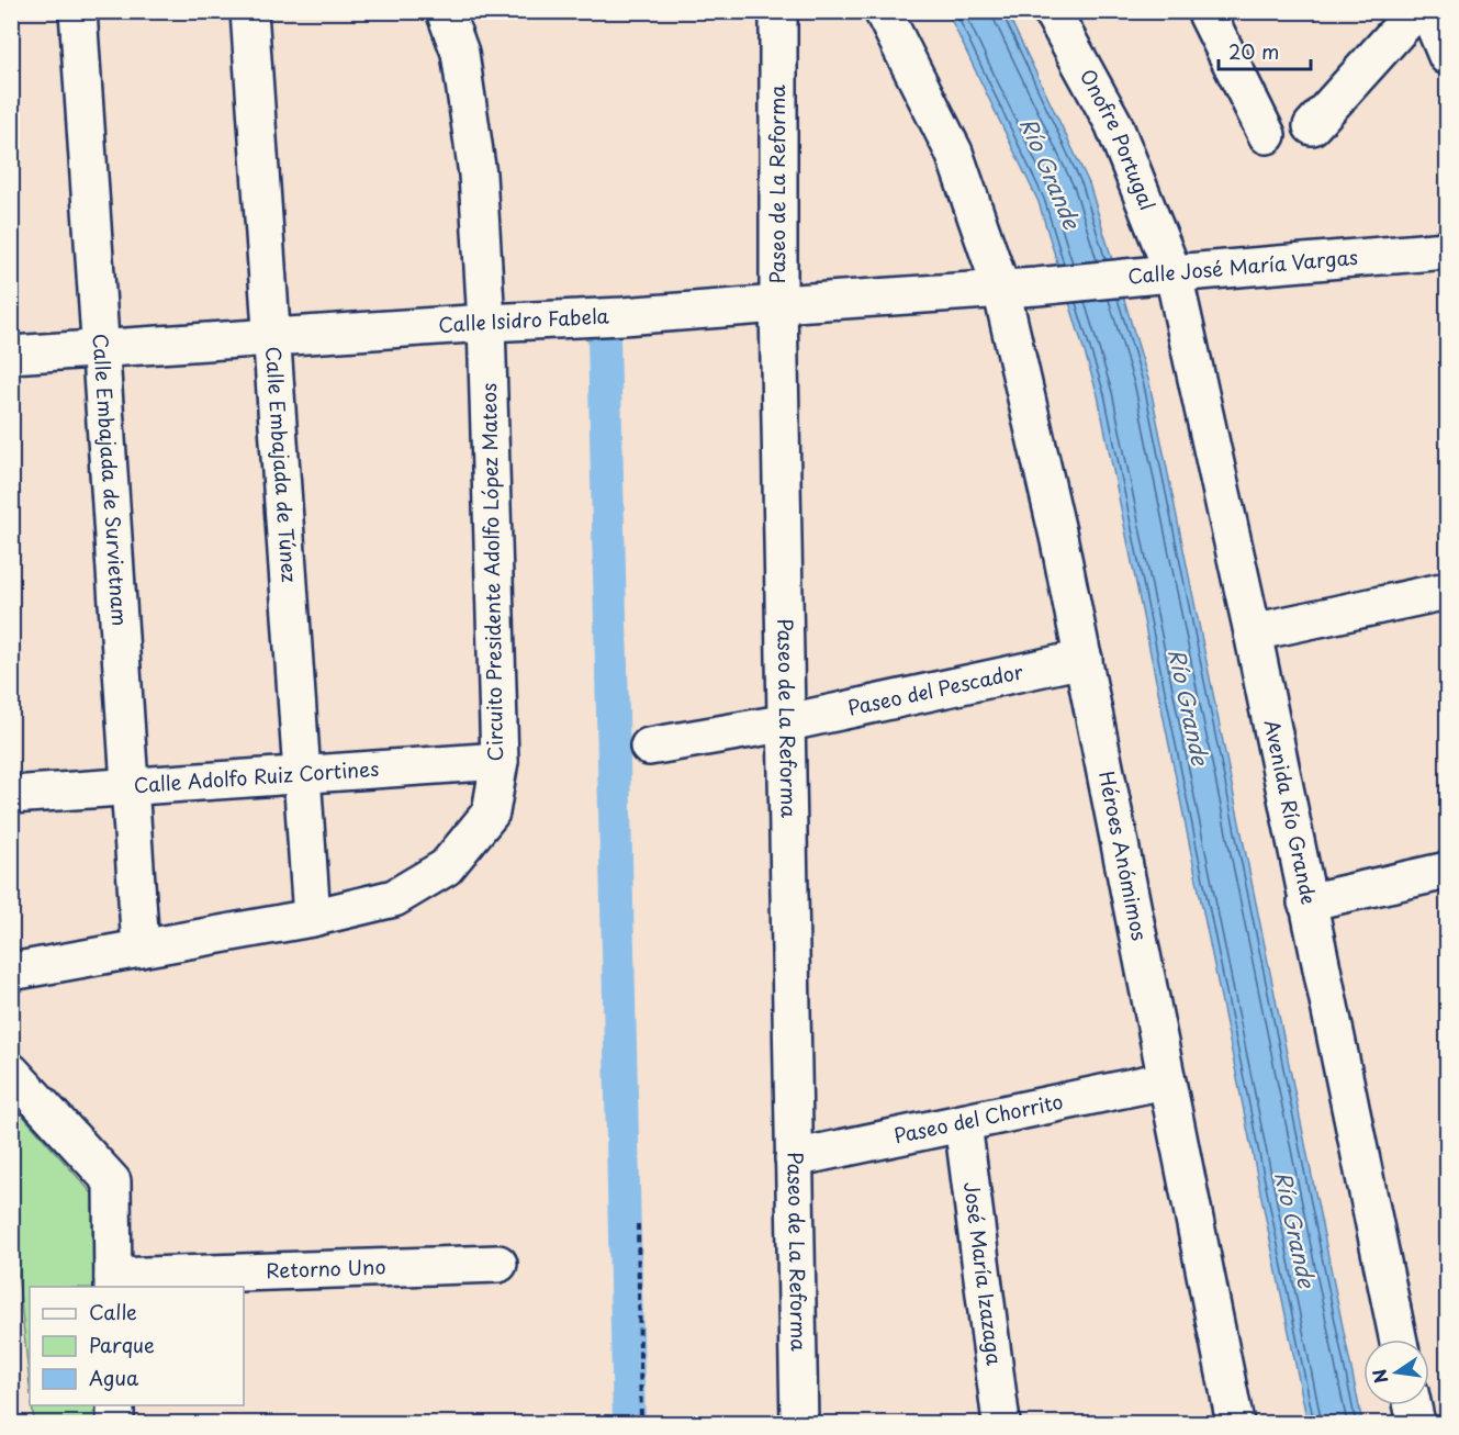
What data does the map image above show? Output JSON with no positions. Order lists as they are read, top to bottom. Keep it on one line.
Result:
{"streets":{"street":["Onofre Portugal","Paseo de La Reforma","Calle José María Vargas","Calle Isidro Fabela","Calle Embajada de Túnez","Calle Embajada de Survietnam","Circuito Presidente Adolfo López Mateos","Paseo del Pescador","Calle Adolfo Ruiz Cortines","Avenida Río Grande","Héroes Anómimos","Paseo del Chorrito","Retorno Uno","José María Izazaga"]},"crossings":[["Onofre Portugal","Calle José María Vargas"],["Onofre Portugal","Avenida Río Grande"],["Paseo de La Reforma","Calle Isidro Fabela"],["Paseo de La Reforma","Paseo del Pescador"],["Paseo de La Reforma","Paseo del Chorrito"],["Calle José María Vargas","Calle Isidro Fabela"],["Calle José María Vargas","Avenida Río Grande"],["Calle Isidro Fabela","Calle Embajada de Túnez"],["Calle Isidro Fabela","Calle Embajada de Survietnam"],["Calle Isidro Fabela","Circuito Presidente Adolfo López Mateos"],["Calle Isidro Fabela","Héroes Anómimos"],["Calle Embajada de Túnez","Circuito Presidente Adolfo López Mateos"],["Calle Embajada de Túnez","Calle Adolfo Ruiz Cortines"],["Calle Embajada de Survietnam","Circuito Presidente Adolfo López Mateos"],["Calle Embajada de Survietnam","Calle Adolfo Ruiz Cortines"],["Circuito Presidente Adolfo López Mateos","Calle Adolfo Ruiz Cortines"],["Paseo del Pescador","Héroes Anómimos"],["Héroes Anómimos","Paseo del Chorrito"],["Paseo del Chorrito","José María Izazaga"]],"water":["Río Grande"],"legend":["Calle","Parque","Agua"],"scale_bar":"20 m","north":"left"}
